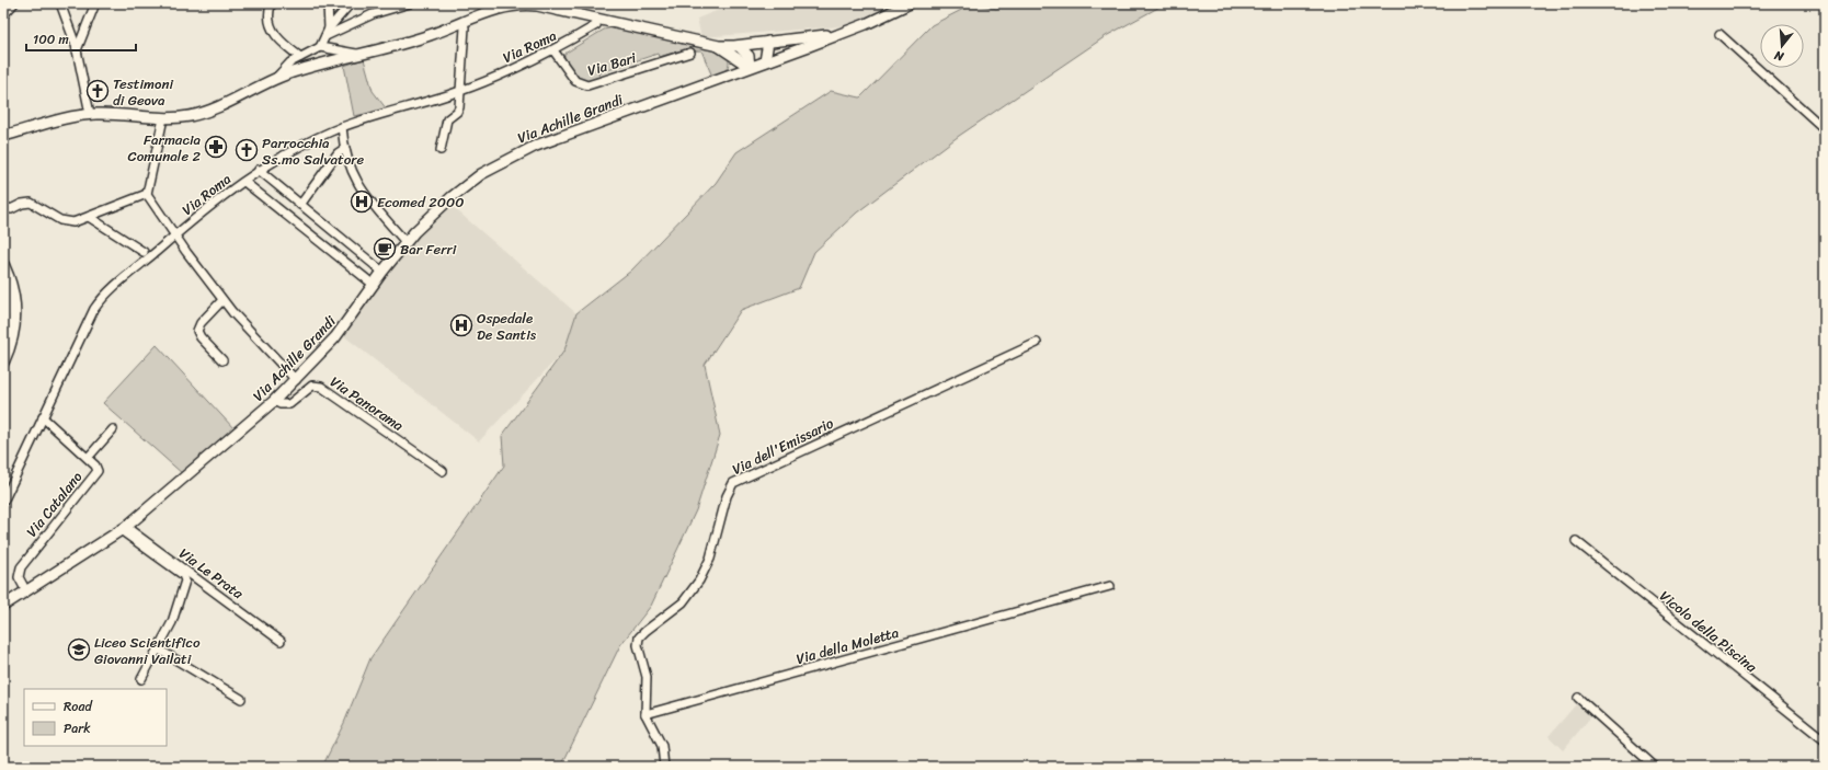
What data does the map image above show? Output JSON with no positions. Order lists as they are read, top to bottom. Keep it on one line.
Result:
{"streets":{"street":["Via Roma","Via Bari","Via Achille Grandi","Via Panorama","Via dell'Emissario","Via Catalano","Via Le Prata","Vicolo della Piscina","Via della Moletta"]},"crossings":[["Via Roma","Via Bari"],["Via Roma","Via Catalano"],["Via Achille Grandi","Via Panorama"],["Via Achille Grandi","Via Catalano"],["Via Achille Grandi","Via Le Prata"],["Via dell'Emissario","Via della Moletta"]],"places":{"church":["Testimoni di Geova","Parrocchia Ss.mo Salvatore"],"pharmacy":["Farmacia Comunale 2"],"hospital":["Ecomed 2000","Ospedale De Santis"],"cafe":["Bar Ferri"],"school or university":["Liceo Scientifico Giovanni Vailati"]},"legend":["Road","Park"],"scale_bar":"100 m","north":"bottom"}
